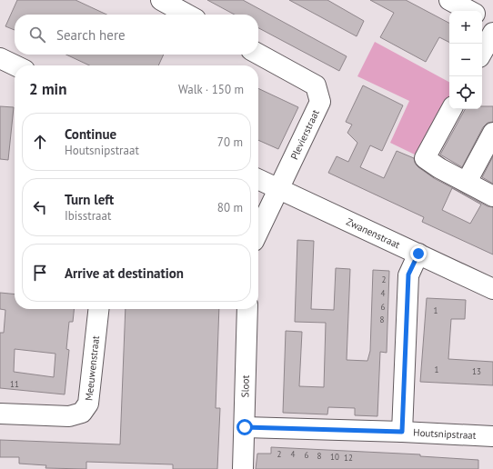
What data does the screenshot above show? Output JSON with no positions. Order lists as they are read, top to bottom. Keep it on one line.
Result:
{"streets":{"street":["Plevierstraat","Zwanenstraat","Meeuwenstraat","Sloot","Houtsnipstraat"]},"crossings":[["Plevierstraat","Zwanenstraat"],["Sloot","Houtsnipstraat"]],"house_numbers":["2","4","6","1","8","1","13","11","2","4","6","8","10","12"],"page":{"map_buttons":["+","−"],"search":"Search here","heading":["2 min","Walk · 150 m"],"list":[["Continue","Houtsnipstraat","70 m"],["Turn left","Ibisstraat","80 m"],"Arrive at destination"]}}
